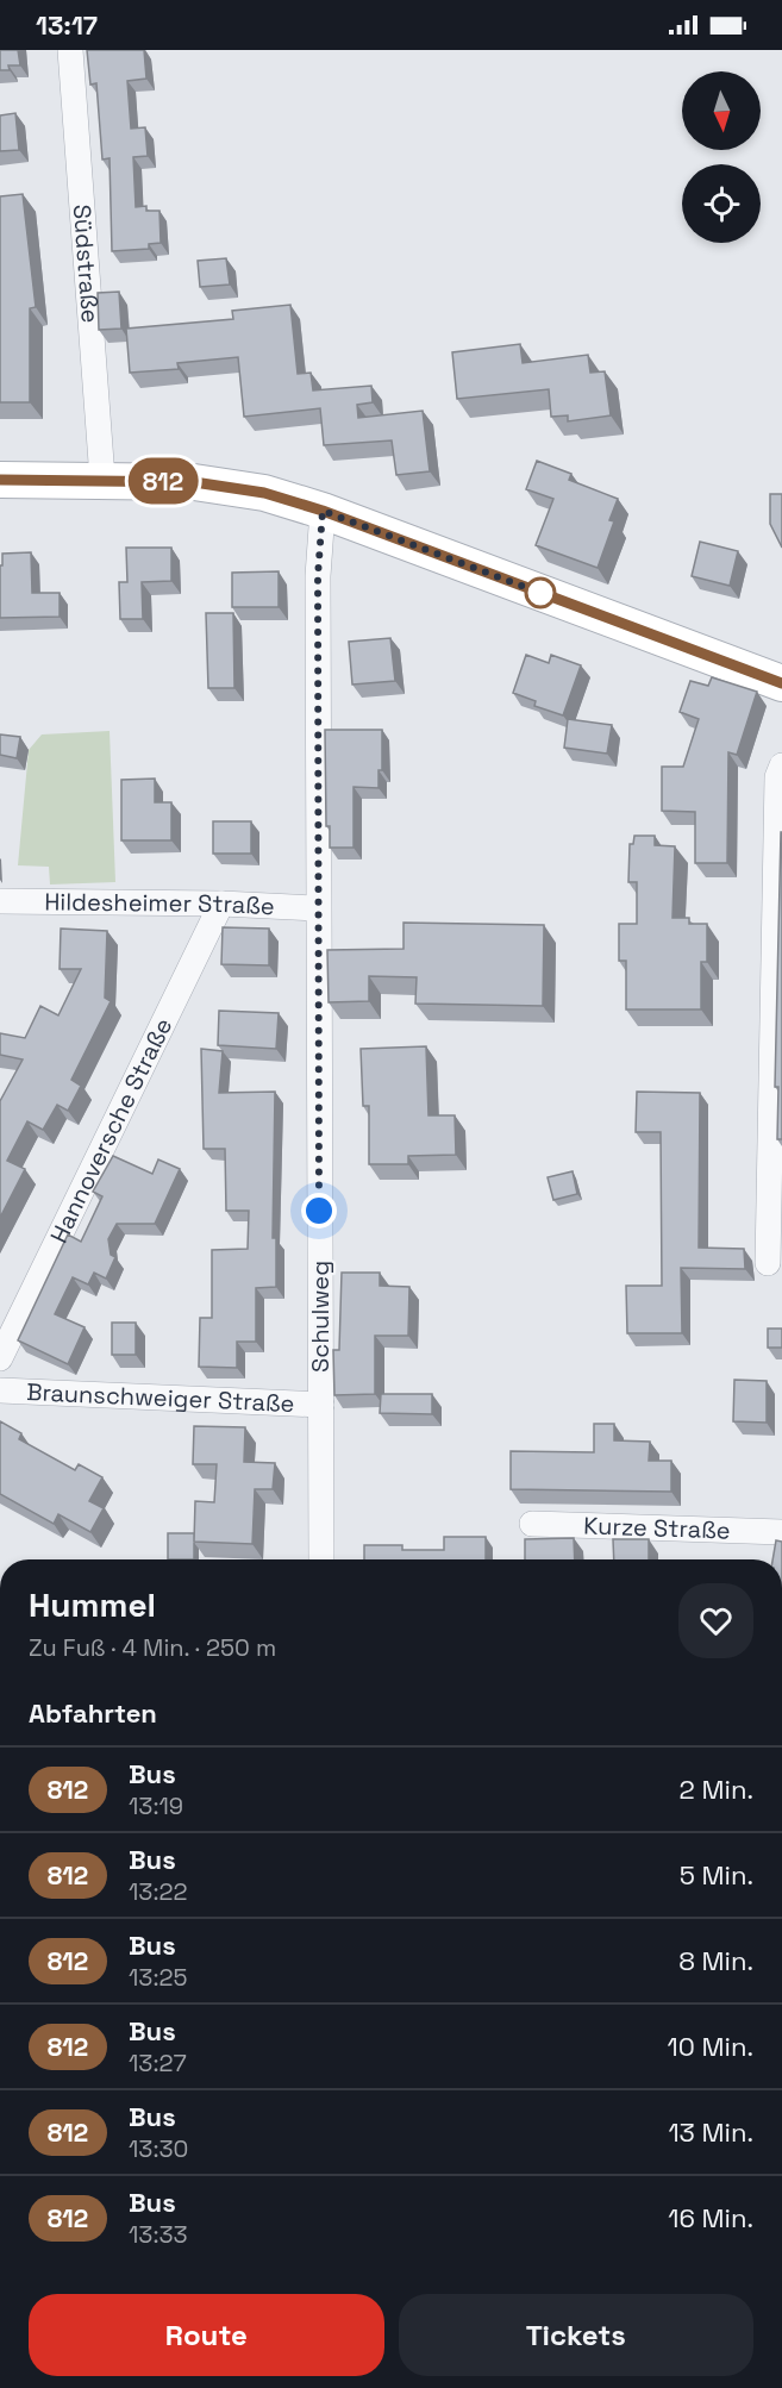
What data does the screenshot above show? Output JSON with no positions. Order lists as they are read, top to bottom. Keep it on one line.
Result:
{"streets":{"street":["Südstraße","Hildesheimer Straße","Hannoversche Straße","Schulweg","Braunschweiger Straße","Kurze Straße"]},"crossings":[["Hildesheimer Straße","Hannoversche Straße"],["Hildesheimer Straße","Schulweg"],["Schulweg","Braunschweiger Straße"]],"lines":["bus line 812"],"north":"bottom","page":{"status":"13:17","on_map":"812","heading":[["Hummel","Zu Fuß · 4 Min. · 250 m"],"Abfahrten"],"list":[{"mark":"812","name":"Bus","note":"13:19","value":"2 Min."},{"mark":"812","name":"Bus","note":"13:22","value":"5 Min."},{"mark":"812","name":"Bus","note":"13:25","value":"8 Min."},{"mark":"812","name":"Bus","note":"13:27","value":"10 Min."},{"mark":"812","name":"Bus","note":"13:30","value":"13 Min."},{"mark":"812","name":"Bus","note":"13:33","value":"16 Min."}],"buttons":["Route","Tickets"]}}
